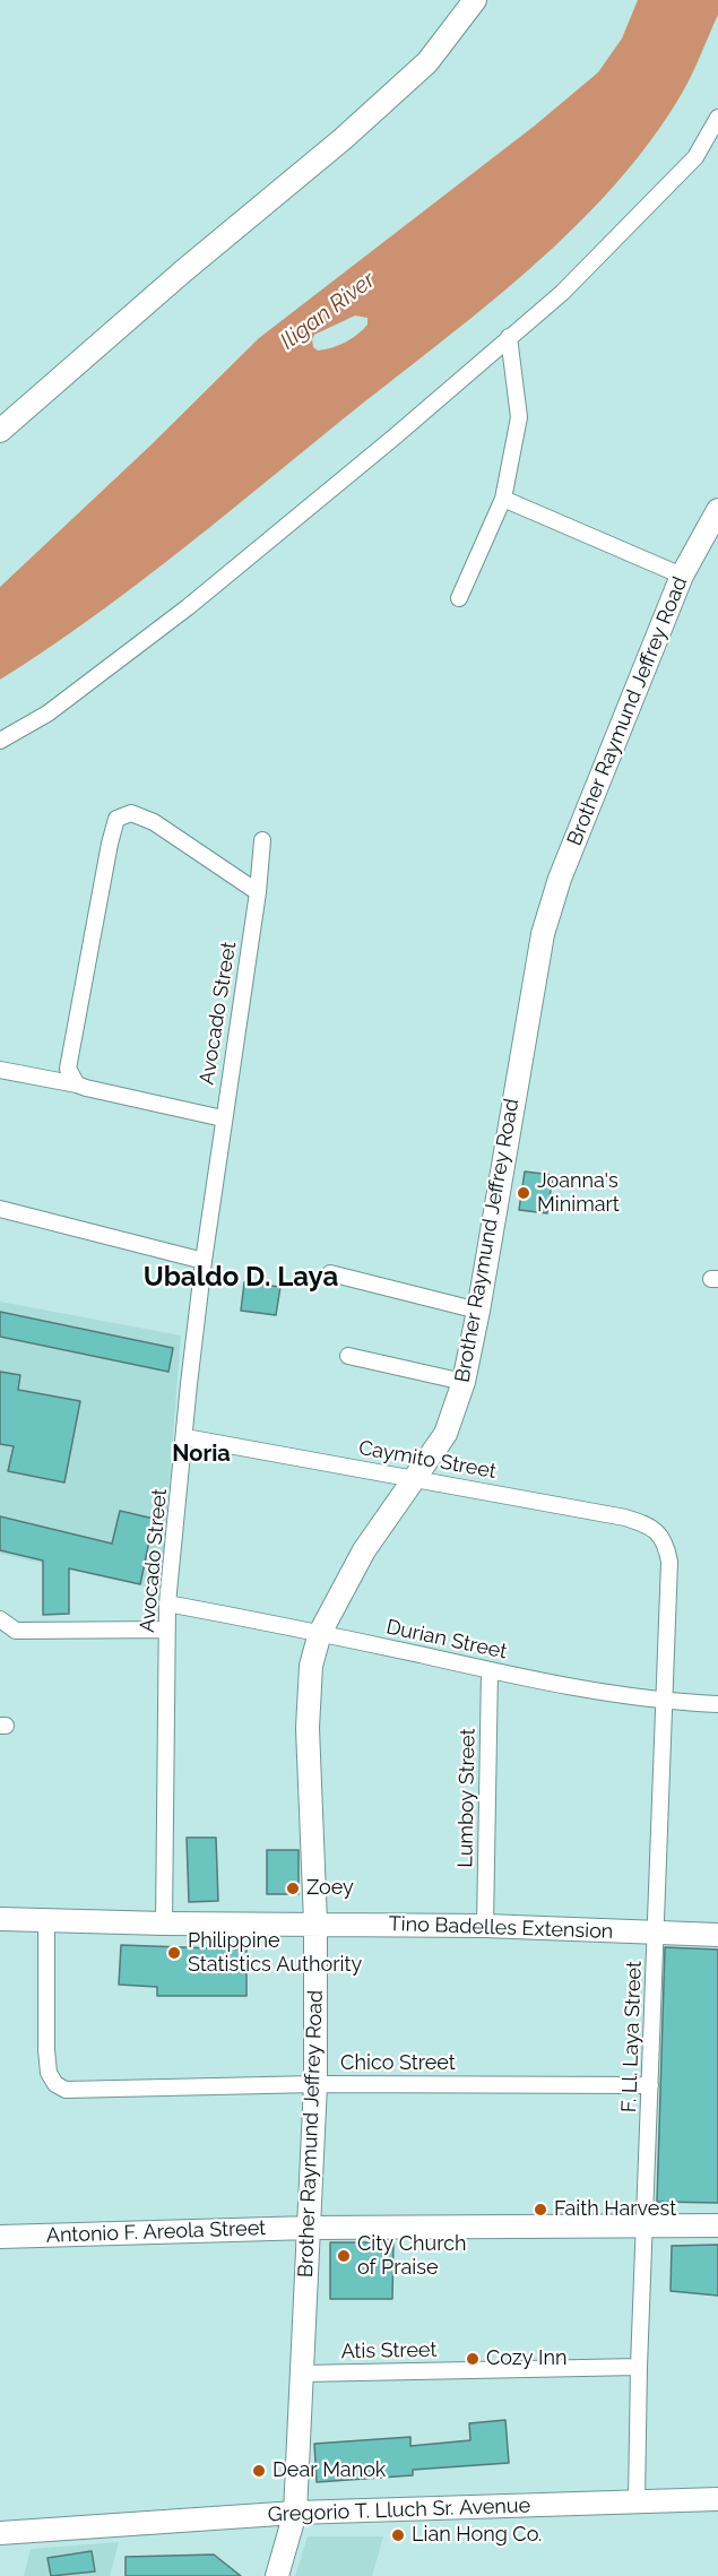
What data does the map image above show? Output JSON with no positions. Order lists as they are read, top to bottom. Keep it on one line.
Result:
{"streets":{"street":["Brother Raymund Jeffrey Road","Avocado Street","Caymito Street","Durian Street","Lumboy Street","Tino Badelles Extension","F. Ll. Laya Street","Chico Street","Antonio F. Areola Street","Atis Street","Gregorio T. Lluch Sr. Avenue"]},"crossings":[["Brother Raymund Jeffrey Road","Caymito Street"],["Brother Raymund Jeffrey Road","Durian Street"],["Brother Raymund Jeffrey Road","Tino Badelles Extension"],["Brother Raymund Jeffrey Road","Chico Street"],["Brother Raymund Jeffrey Road","Antonio F. Areola Street"],["Brother Raymund Jeffrey Road","Atis Street"],["Brother Raymund Jeffrey Road","Gregorio T. Lluch Sr. Avenue"],["Avocado Street","Caymito Street"],["Avocado Street","Durian Street"],["Avocado Street","Tino Badelles Extension"],["Caymito Street","F. Ll. Laya Street"],["Durian Street","Lumboy Street"],["Durian Street","F. Ll. Laya Street"],["Lumboy Street","Tino Badelles Extension"],["Tino Badelles Extension","F. Ll. Laya Street"],["Tino Badelles Extension","Chico Street"],["F. Ll. Laya Street","Chico Street"],["F. Ll. Laya Street","Antonio F. Areola Street"],["F. Ll. Laya Street","Atis Street"],["F. Ll. Laya Street","Gregorio T. Lluch Sr. Avenue"]],"districts":["Ubaldo D. Laya","Noria"],"water":["Iligan River"],"places":["Joanna's Minimart","Zoey","Philippine Statistics Authority","Faith Harvest","City Church of Praise","Cozy Inn","Dear Manok","Lian Hong Co."]}
